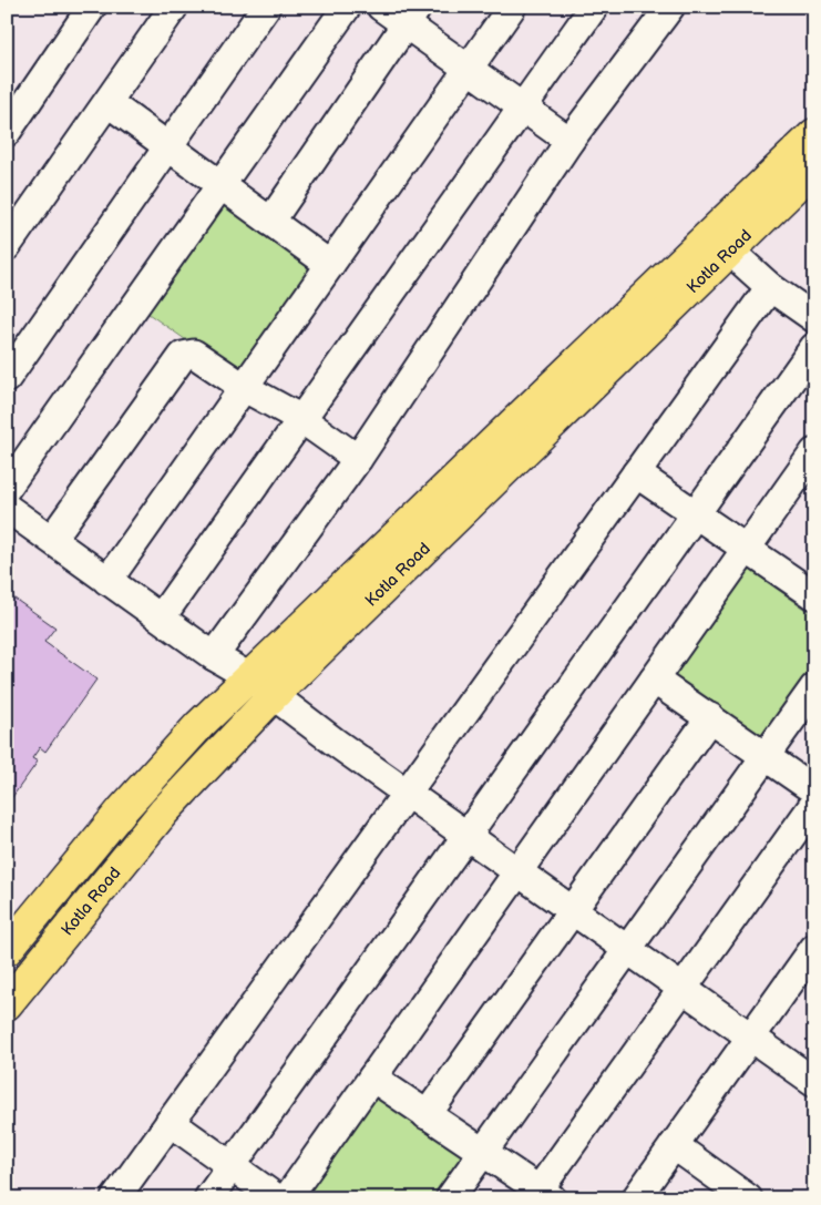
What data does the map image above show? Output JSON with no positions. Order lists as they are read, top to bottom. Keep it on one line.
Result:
{"streets":{"main road":["Kotla Road"]}}
